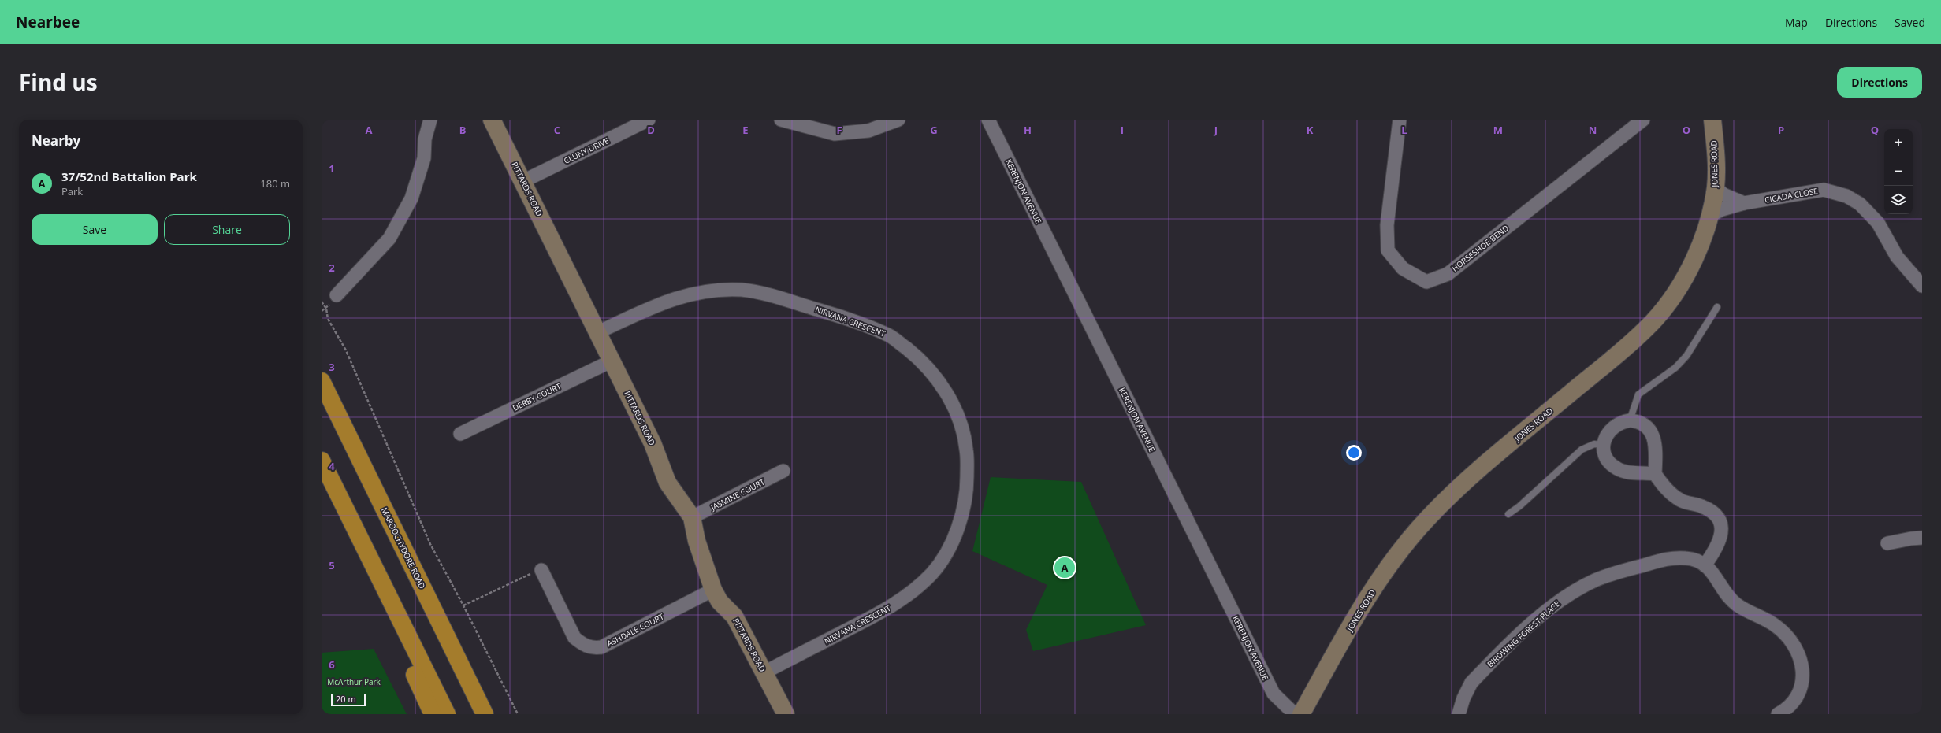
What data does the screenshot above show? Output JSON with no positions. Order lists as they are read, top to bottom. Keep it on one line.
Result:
{"streets":{"highway":["MAROOCHYDORE ROAD"],"main road":["JONES ROAD","PITTARDS ROAD"],"street":["CLUNY DRIVE","KERENJON AVENUE","CICADA CLOSE","HORSESHOE BEND","NIRVANA CRESCENT","DERBY COURT","JASMINE COURT","ASHDALE COURT","BIRDWING FOREST PLACE"]},"crossings":[["CLUNY DRIVE","PITTARDS ROAD"],["JONES ROAD","CICADA CLOSE"],["PITTARDS ROAD","NIRVANA CRESCENT"],["PITTARDS ROAD","DERBY COURT"],["PITTARDS ROAD","JASMINE COURT"],["PITTARDS ROAD","ASHDALE COURT"]],"parks":["McArthur Park"],"scale_bar":"20 m","page":{"header":"Nearbee","nav":["Map","Directions","Saved"],"title":"Find us","buttons":["Directions",["Save","Share"]],"heading":"Nearby","map_buttons":["+","−"],"list":[{"mark":"A","name":"37/52nd Battalion Park","note":"Park","value":"180 m"}],"pins":"A","scale":"20 m"},"grid":{"columns":["A","B","C","D","E","F","G","H","I","J","K","L","M","N","O","P","Q"],"rows":["1","2","3","4","5","6"]}}
